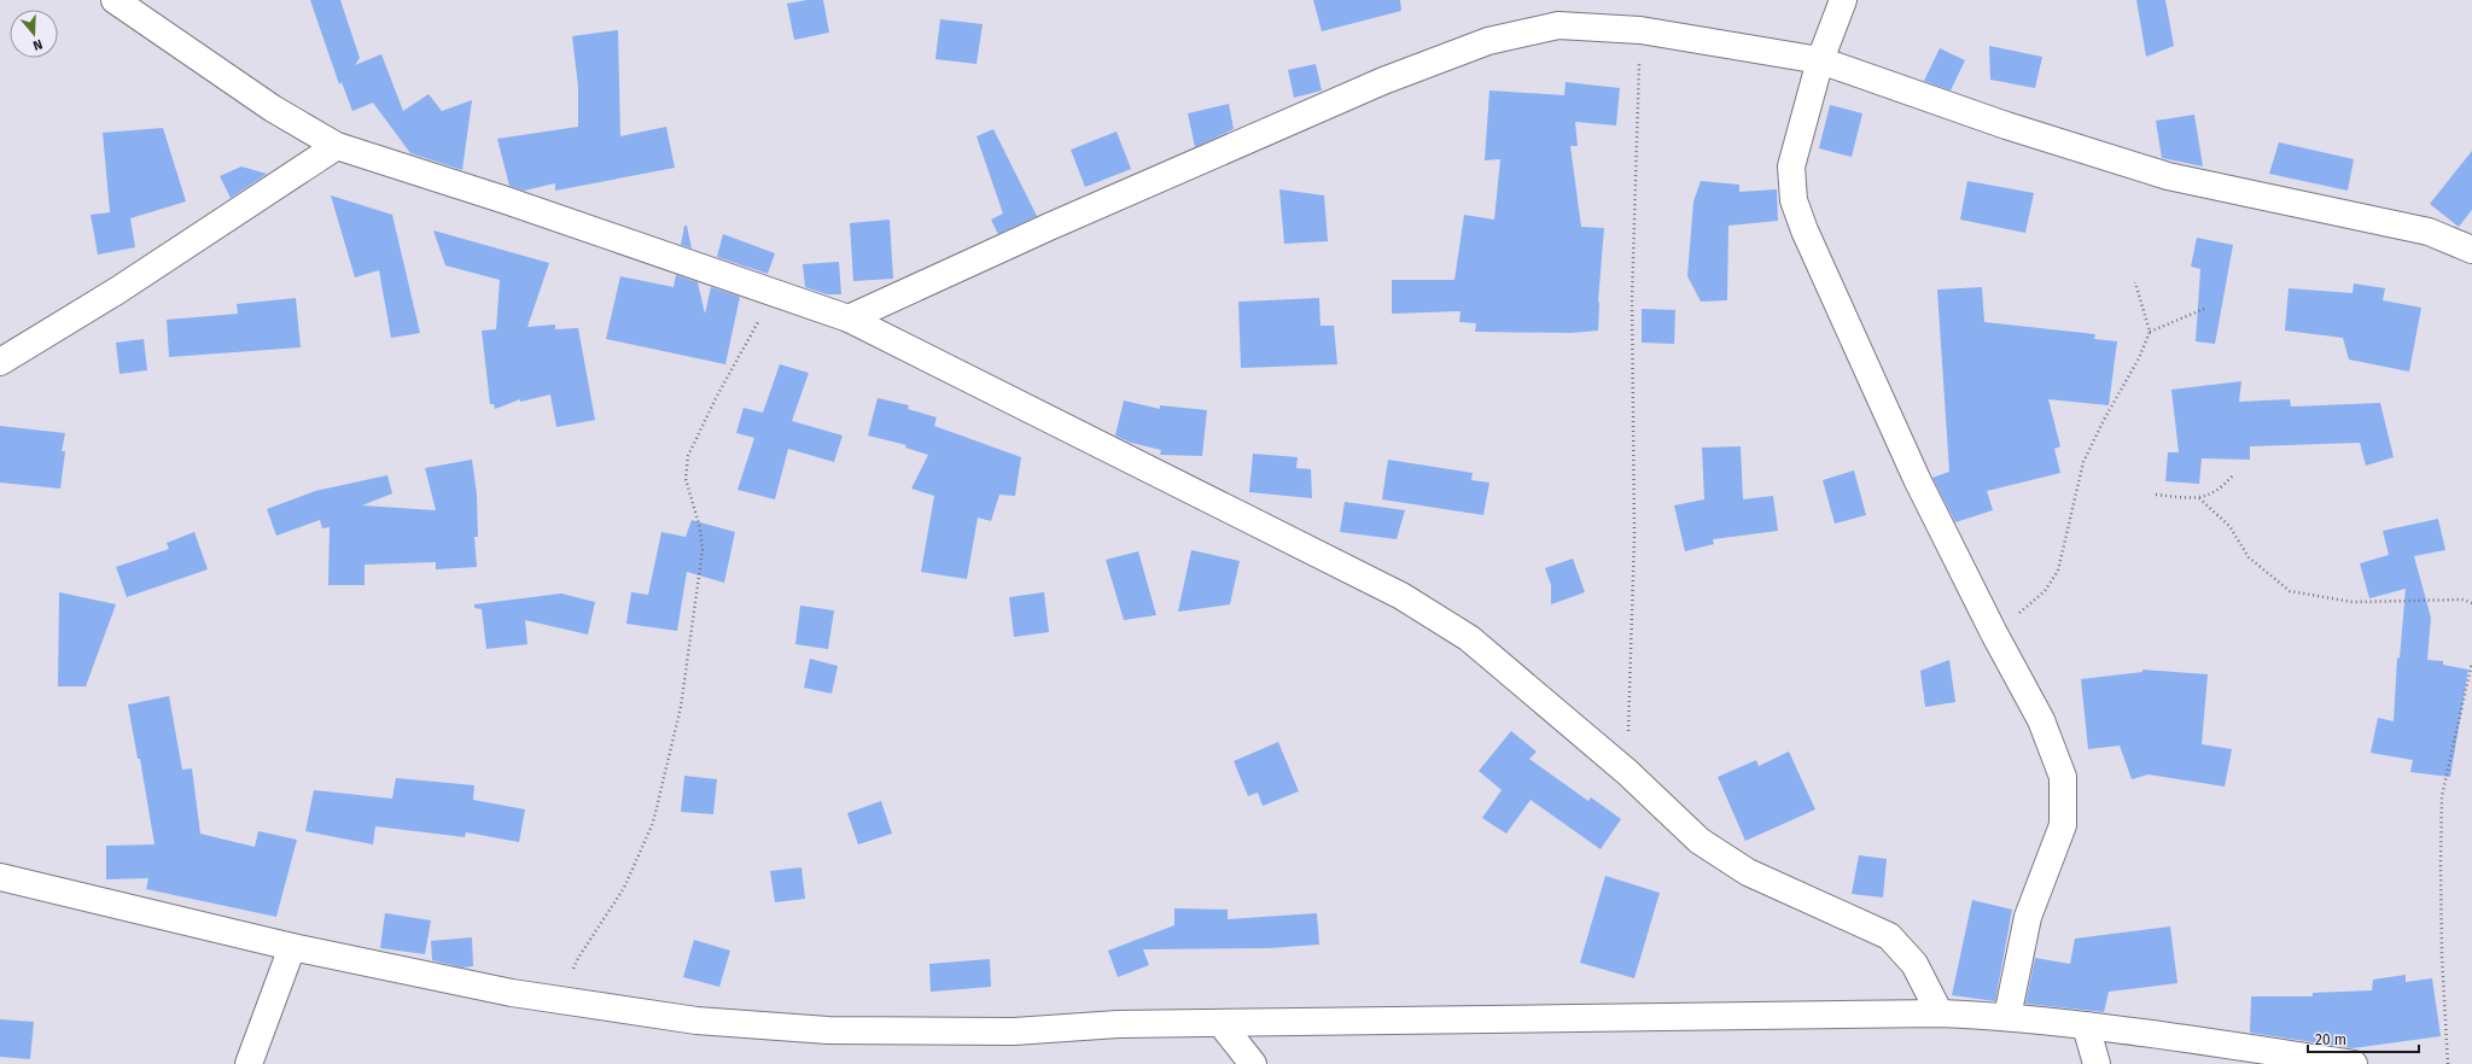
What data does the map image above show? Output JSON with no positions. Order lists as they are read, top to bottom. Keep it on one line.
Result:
{"scale_bar":"20 m","north":"bottom"}
